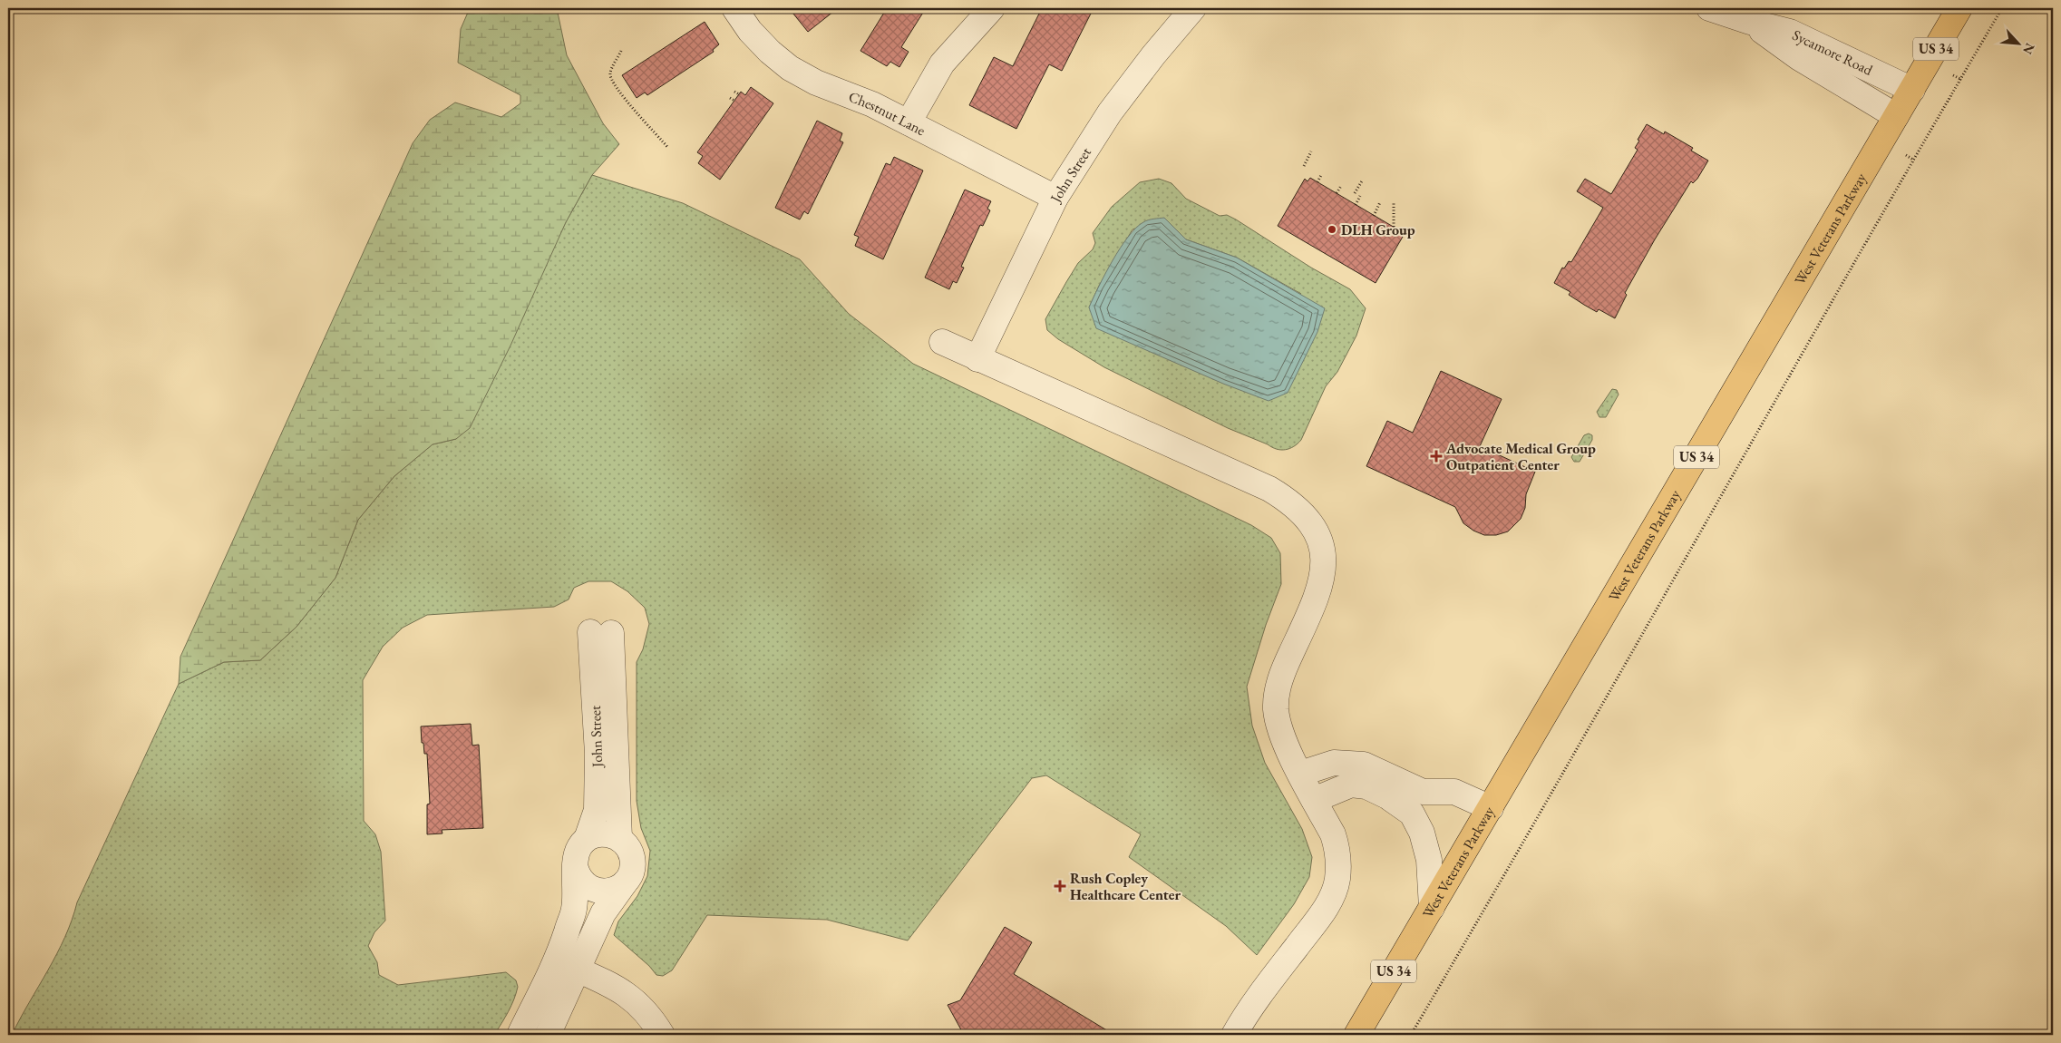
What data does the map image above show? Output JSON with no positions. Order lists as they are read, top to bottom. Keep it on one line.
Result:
{"streets":{"main road":["US 34","West Veterans Parkway"],"street":["Sycamore Road","Chestnut Lane","John Street"]},"crossings":[["Sycamore Road","West Veterans Parkway"],["Chestnut Lane","John Street"]],"places":{"other":["DLH Group"],"health":["Advocate Medical Group Outpatient Center","Rush Copley Healthcare Center"]},"north":"bottom right"}
